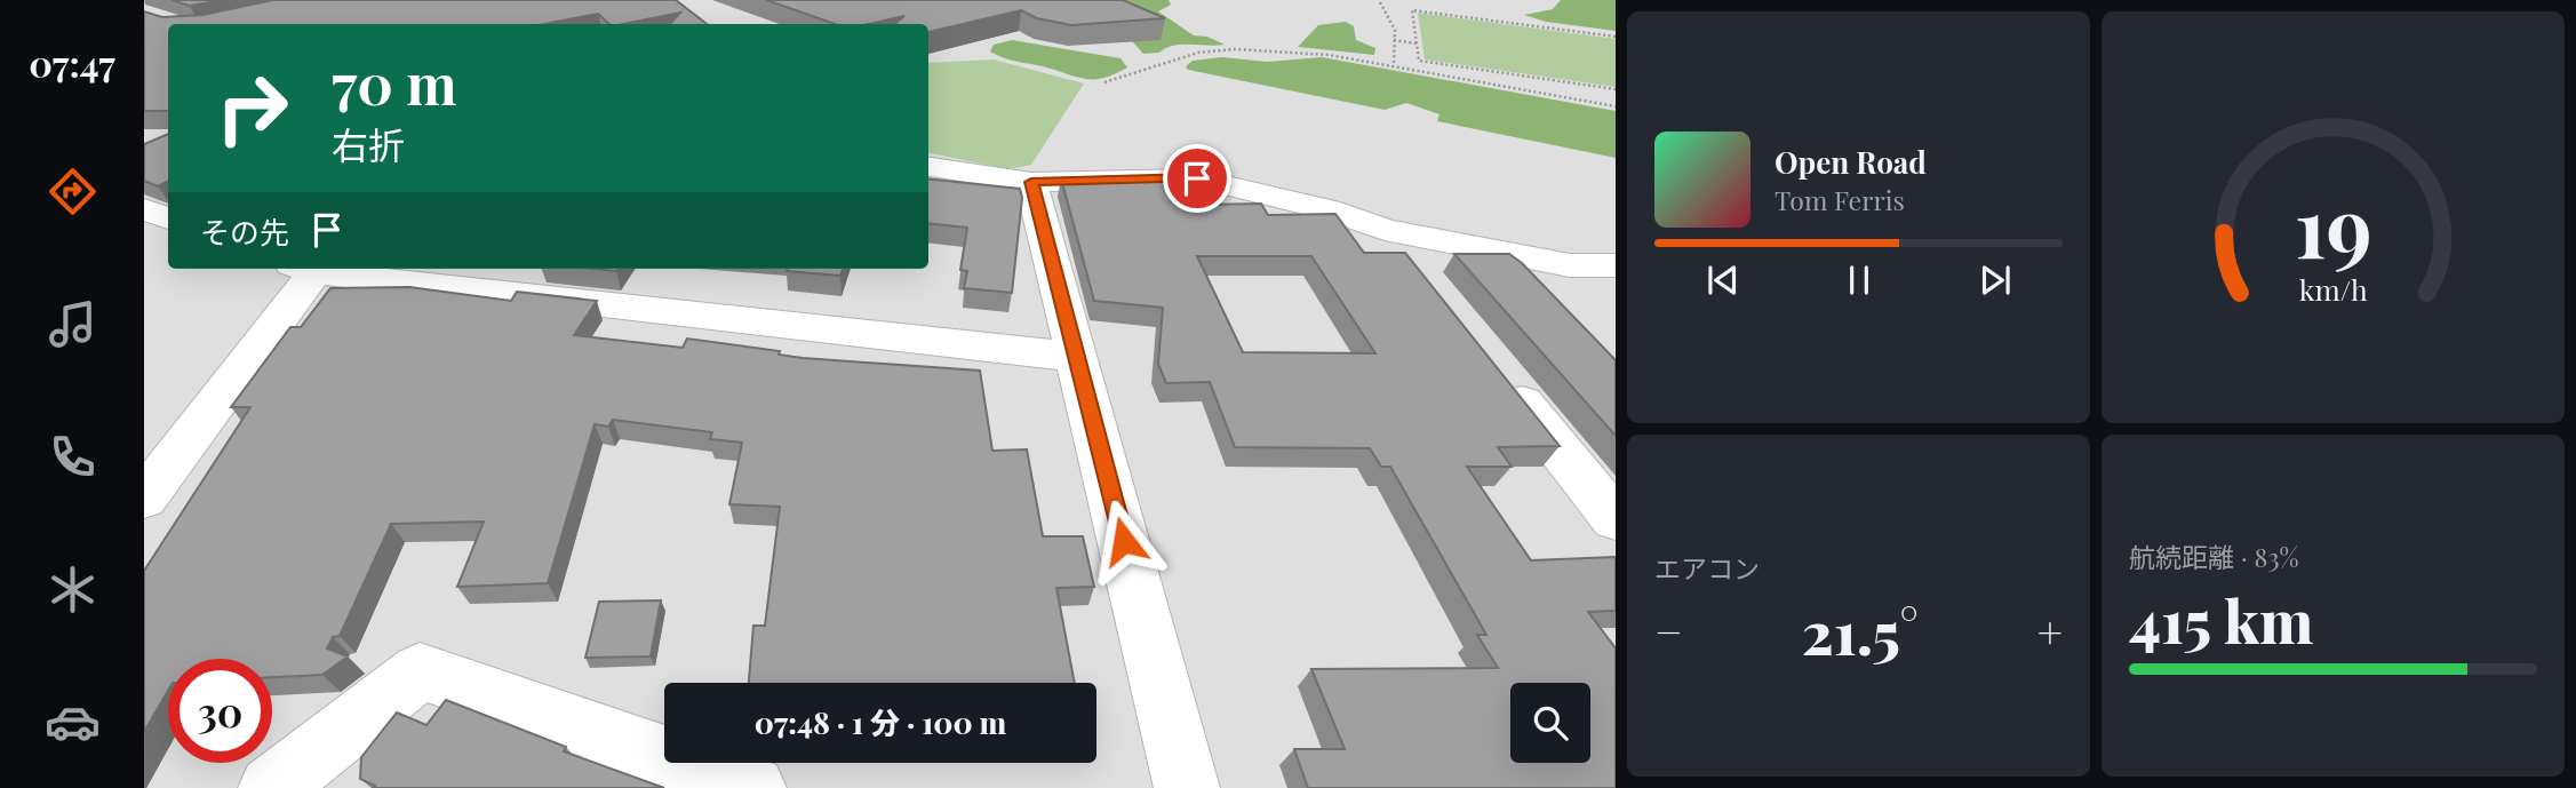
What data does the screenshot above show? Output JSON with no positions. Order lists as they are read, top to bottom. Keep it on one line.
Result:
{"page":{"tabs":"07:47","turn":["70 m","右折"],"song":["Open Road","Tom Ferris"],"then":"その先","tile":["エアコン",["航続距離 · 83%","415 km"]],"heat":["−","21.5°","+"],"limit":"30","trip":"07:48 · 1 分 · 100 m","gauge":["19","km/h"]}}
